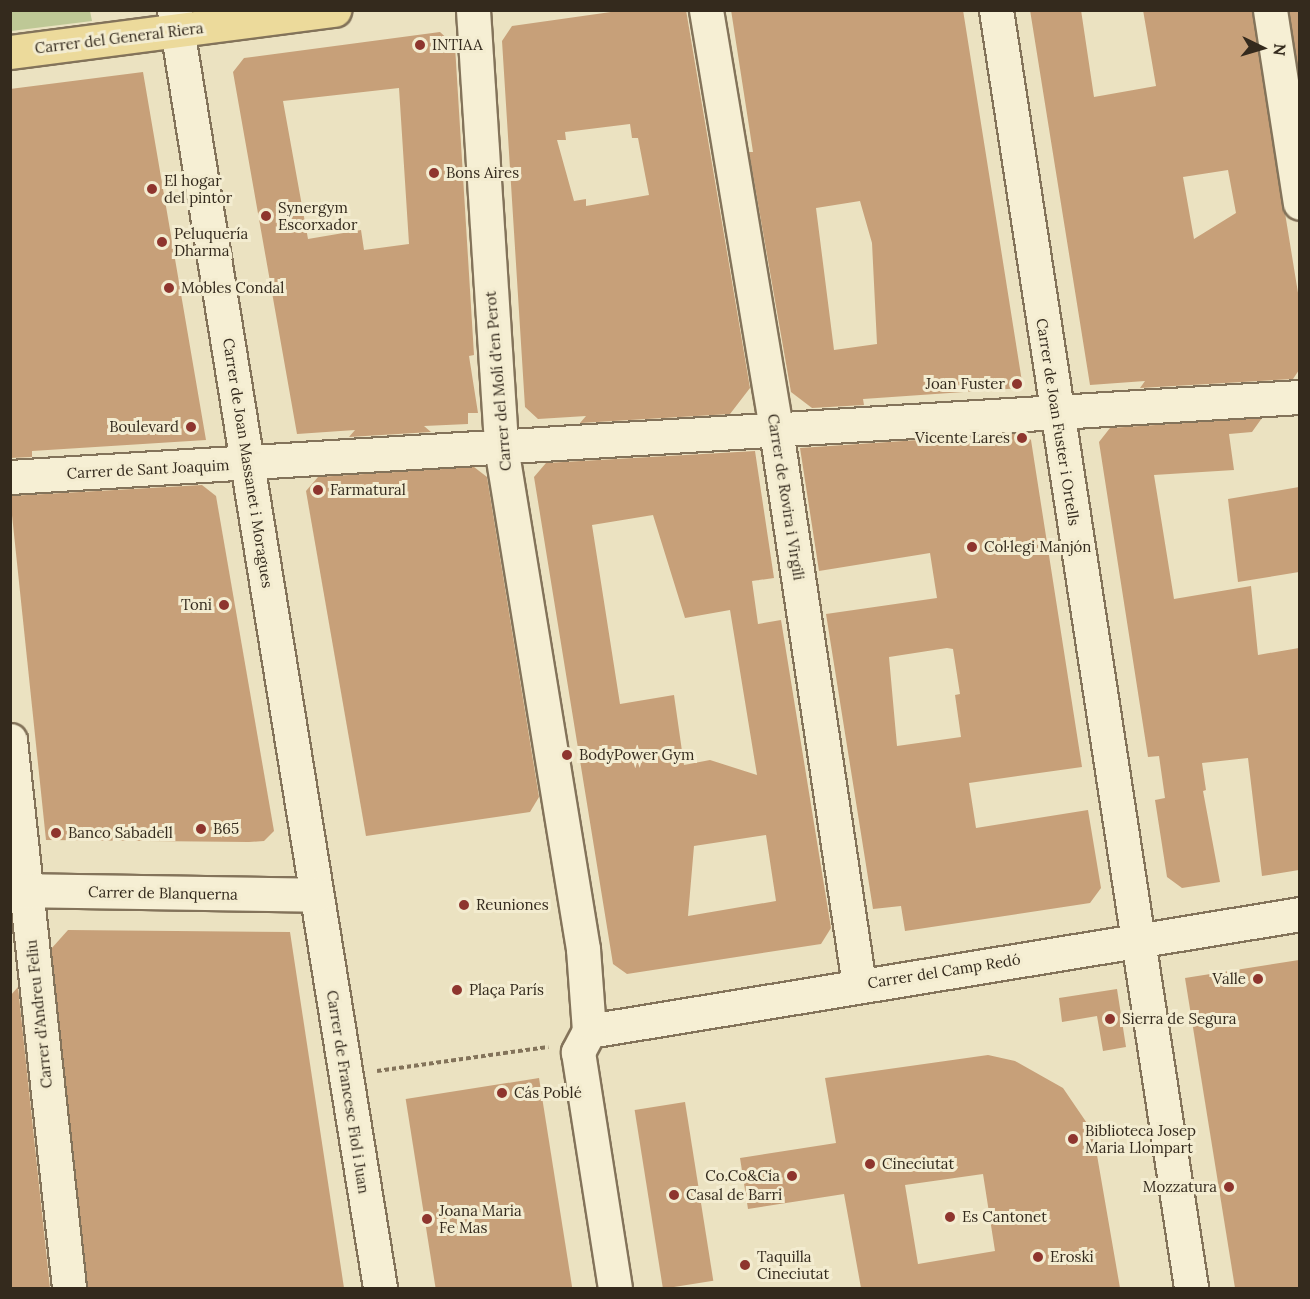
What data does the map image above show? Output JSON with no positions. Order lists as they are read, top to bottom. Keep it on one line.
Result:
{"streets":{"main road":["Carrer del General Riera"],"street":["Carrer del Molí d'en Perot","Carrer de Joan Fuster i Ortells","Carrer de Joan Massanet i Moragues","Carrer de Sant Joaquim","Carrer de Rovira i Virgili","Carrer de Blanquerna","Carrer del Camp Redó","Carrer d'Andreu Feliu","Carrer de Francesc Fiol i Juan"]},"crossings":[["Carrer del General Riera","Carrer de Joan Massanet i Moragues"],["Carrer del Molí d'en Perot","Carrer de Sant Joaquim"],["Carrer del Molí d'en Perot","Carrer del Camp Redó"],["Carrer de Joan Fuster i Ortells","Carrer de Sant Joaquim"],["Carrer de Joan Fuster i Ortells","Carrer del Camp Redó"],["Carrer de Joan Massanet i Moragues","Carrer de Sant Joaquim"],["Carrer de Joan Massanet i Moragues","Carrer de Blanquerna"],["Carrer de Joan Massanet i Moragues","Carrer de Francesc Fiol i Juan"],["Carrer de Sant Joaquim","Carrer de Rovira i Virgili"],["Carrer de Rovira i Virgili","Carrer del Camp Redó"],["Carrer de Blanquerna","Carrer d'Andreu Feliu"],["Carrer de Blanquerna","Carrer de Francesc Fiol i Juan"]],"places":["INTIAA","Bons Aires","El hogar del pintor","Synergym Escorxador","Peluquería Dharma","Mobles Condal","Joan Fuster","Boulevard","Vicente Lares","Farmatural","Col·legi Manjón","Toni","BodyPower Gym","B65","Banco Sabadell","Reuniones","Valle","Plaça París","Sierra de Segura","Cás Poblé","Biblioteca Josep Maria Llompart","Cineciutat","Co.Co&Cia","Mozzatura","Casal de Barri","Es Cantonet","Joana Maria Fe Mas","Eroski","Taquilla Cineciutat"],"north":"right"}
